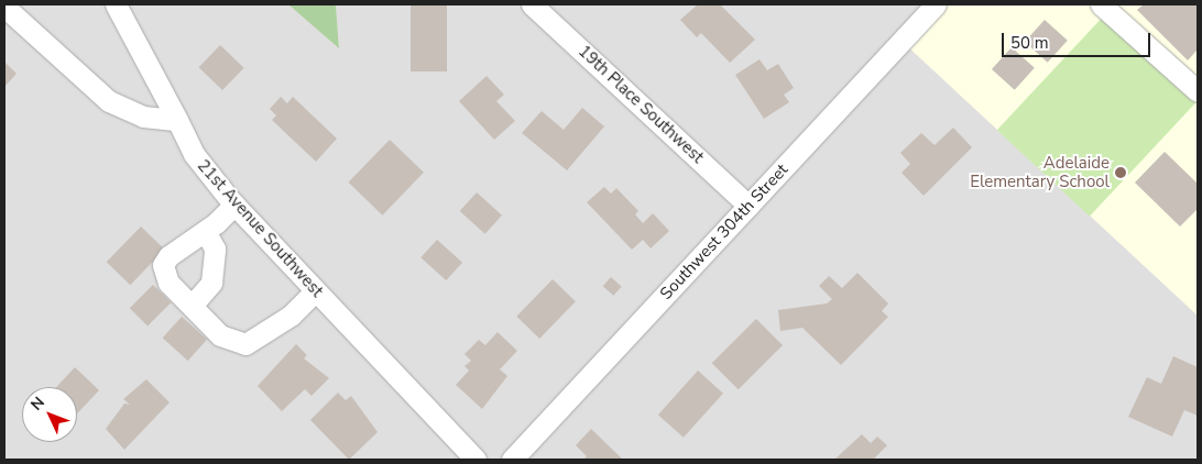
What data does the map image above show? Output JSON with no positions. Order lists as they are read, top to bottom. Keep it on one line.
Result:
{"streets":{"street":["19th Place Southwest","21st Avenue Southwest","Southwest 304th Street"]},"crossings":[["19th Place Southwest","Southwest 304th Street"]],"places":["Adelaide Elementary School"],"scale_bar":"50 m","north":"top left"}
